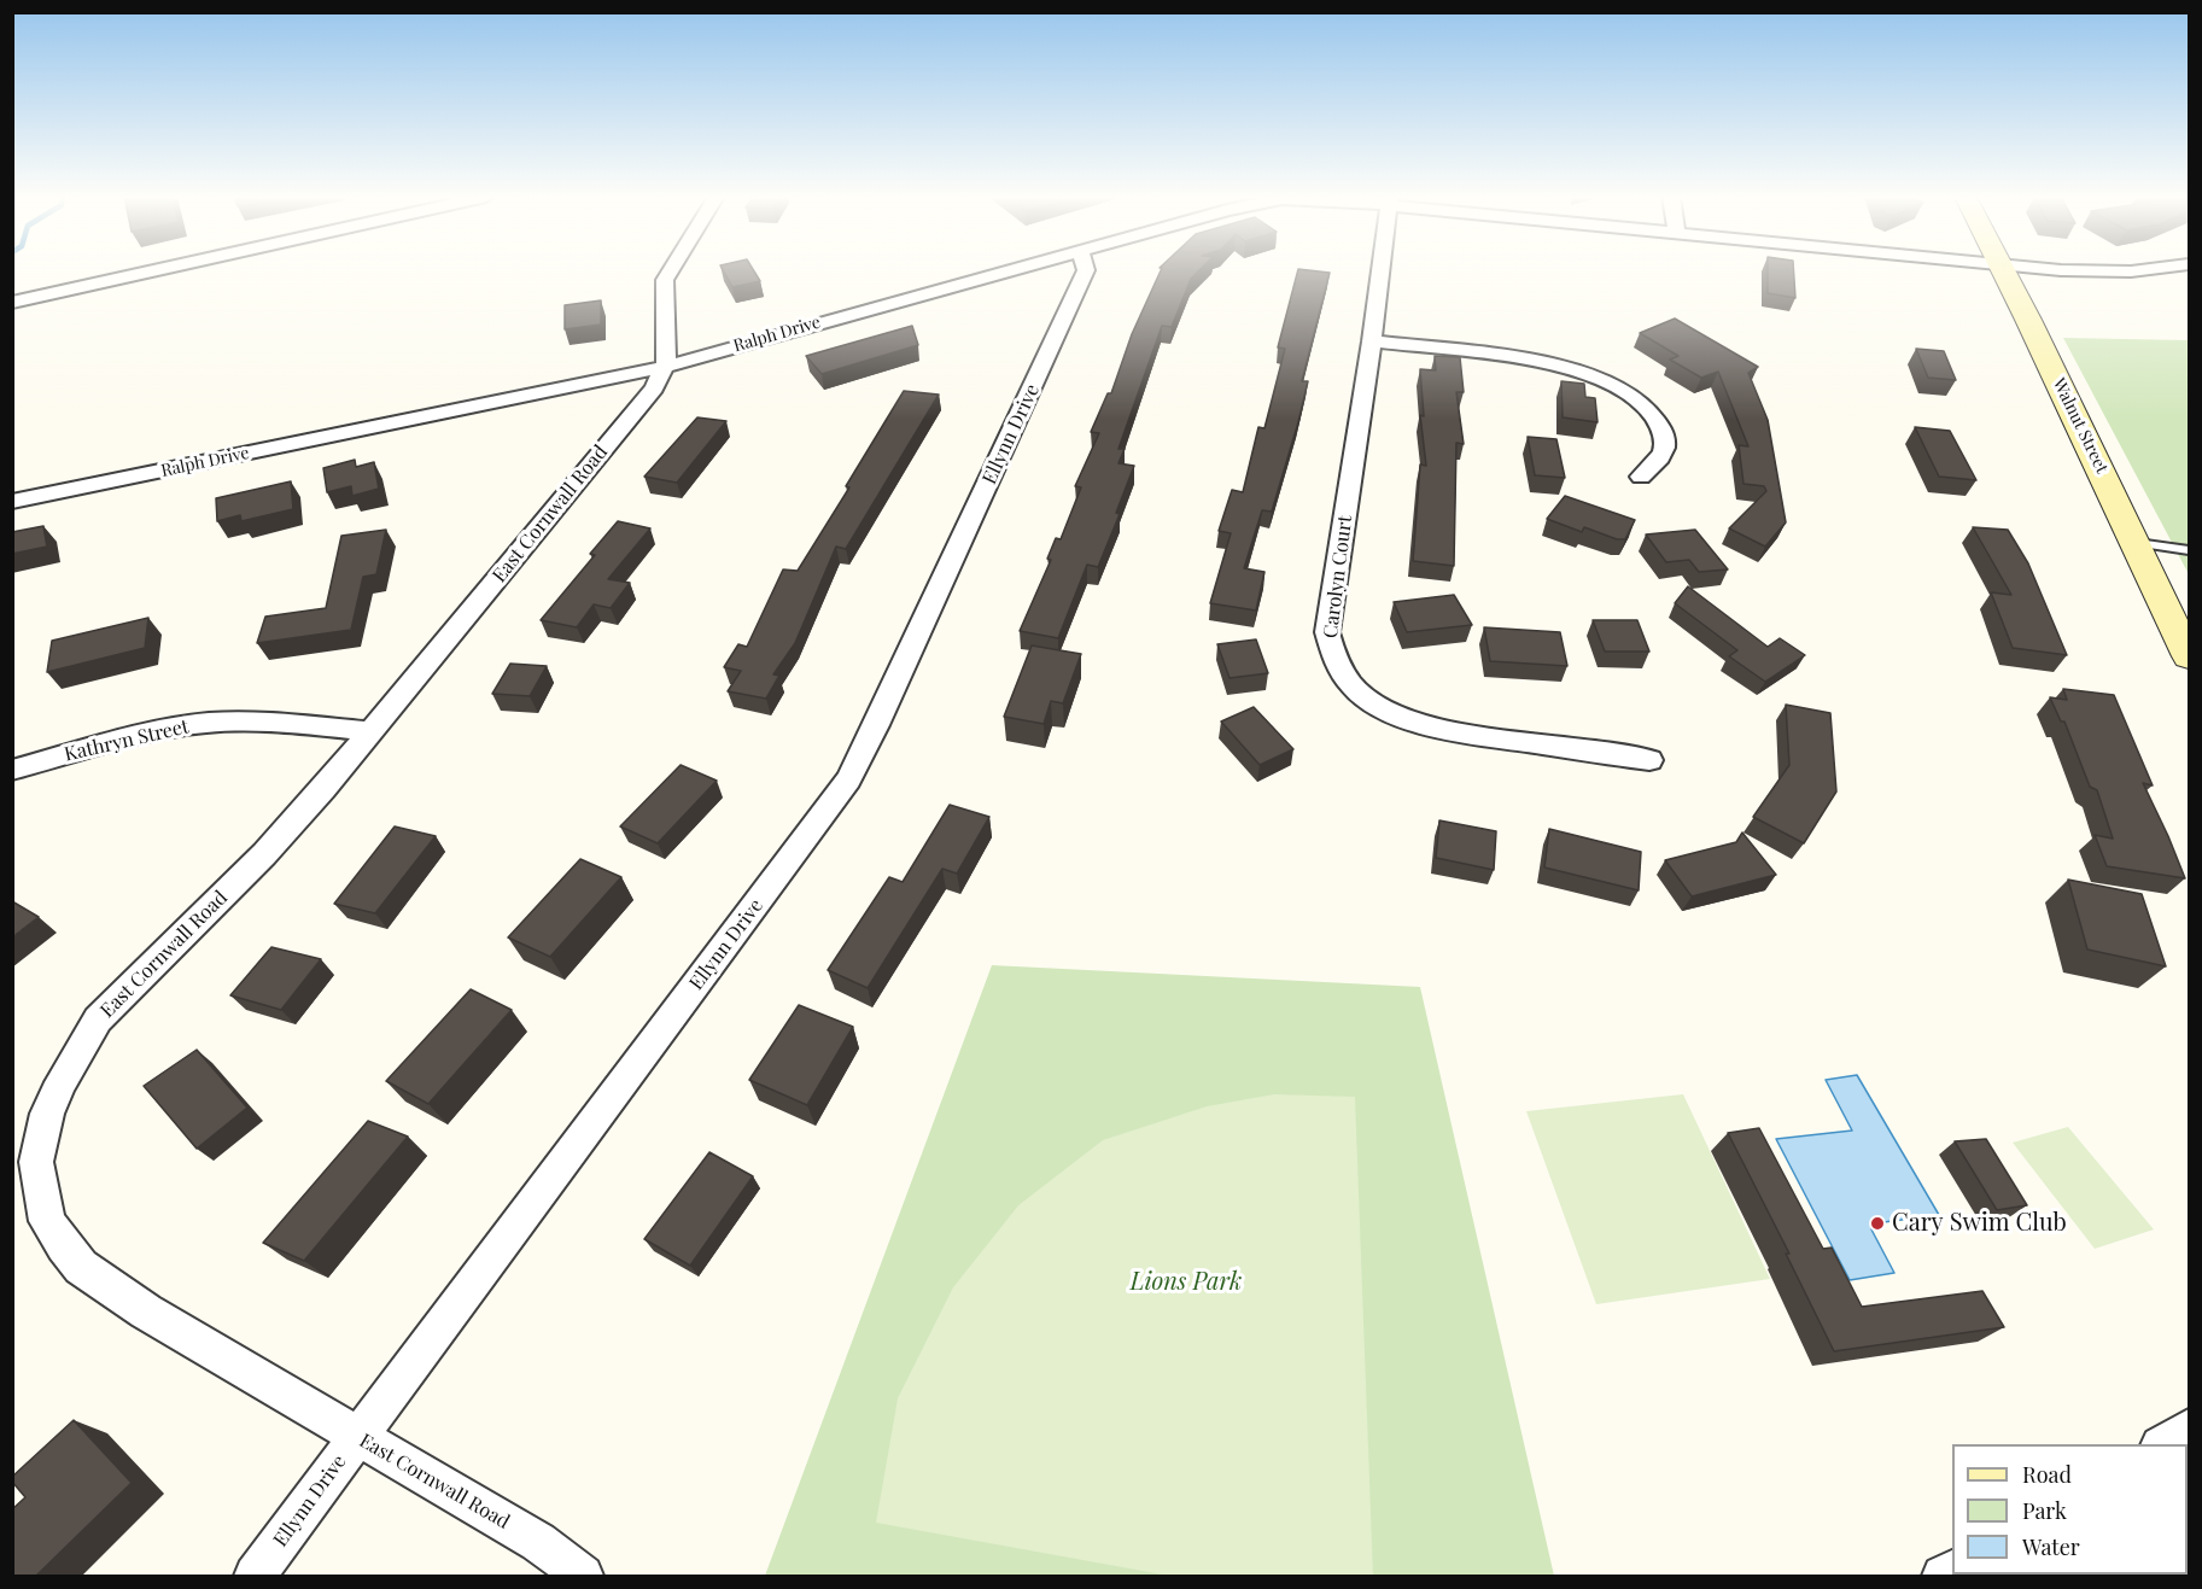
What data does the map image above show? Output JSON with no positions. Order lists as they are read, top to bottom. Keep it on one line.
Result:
{"streets":{"main road":["Walnut Street"],"street":["Ralph Drive","Ellynn Drive","East Cornwall Road","Carolyn Court","Kathryn Street"]},"crossings":[["Ralph Drive","East Cornwall Road"],["Ellynn Drive","East Cornwall Road"],["East Cornwall Road","Kathryn Street"]],"parks":["Lions Park"],"places":["Cary Swim Club"],"legend":["Road","Park","Water"]}
